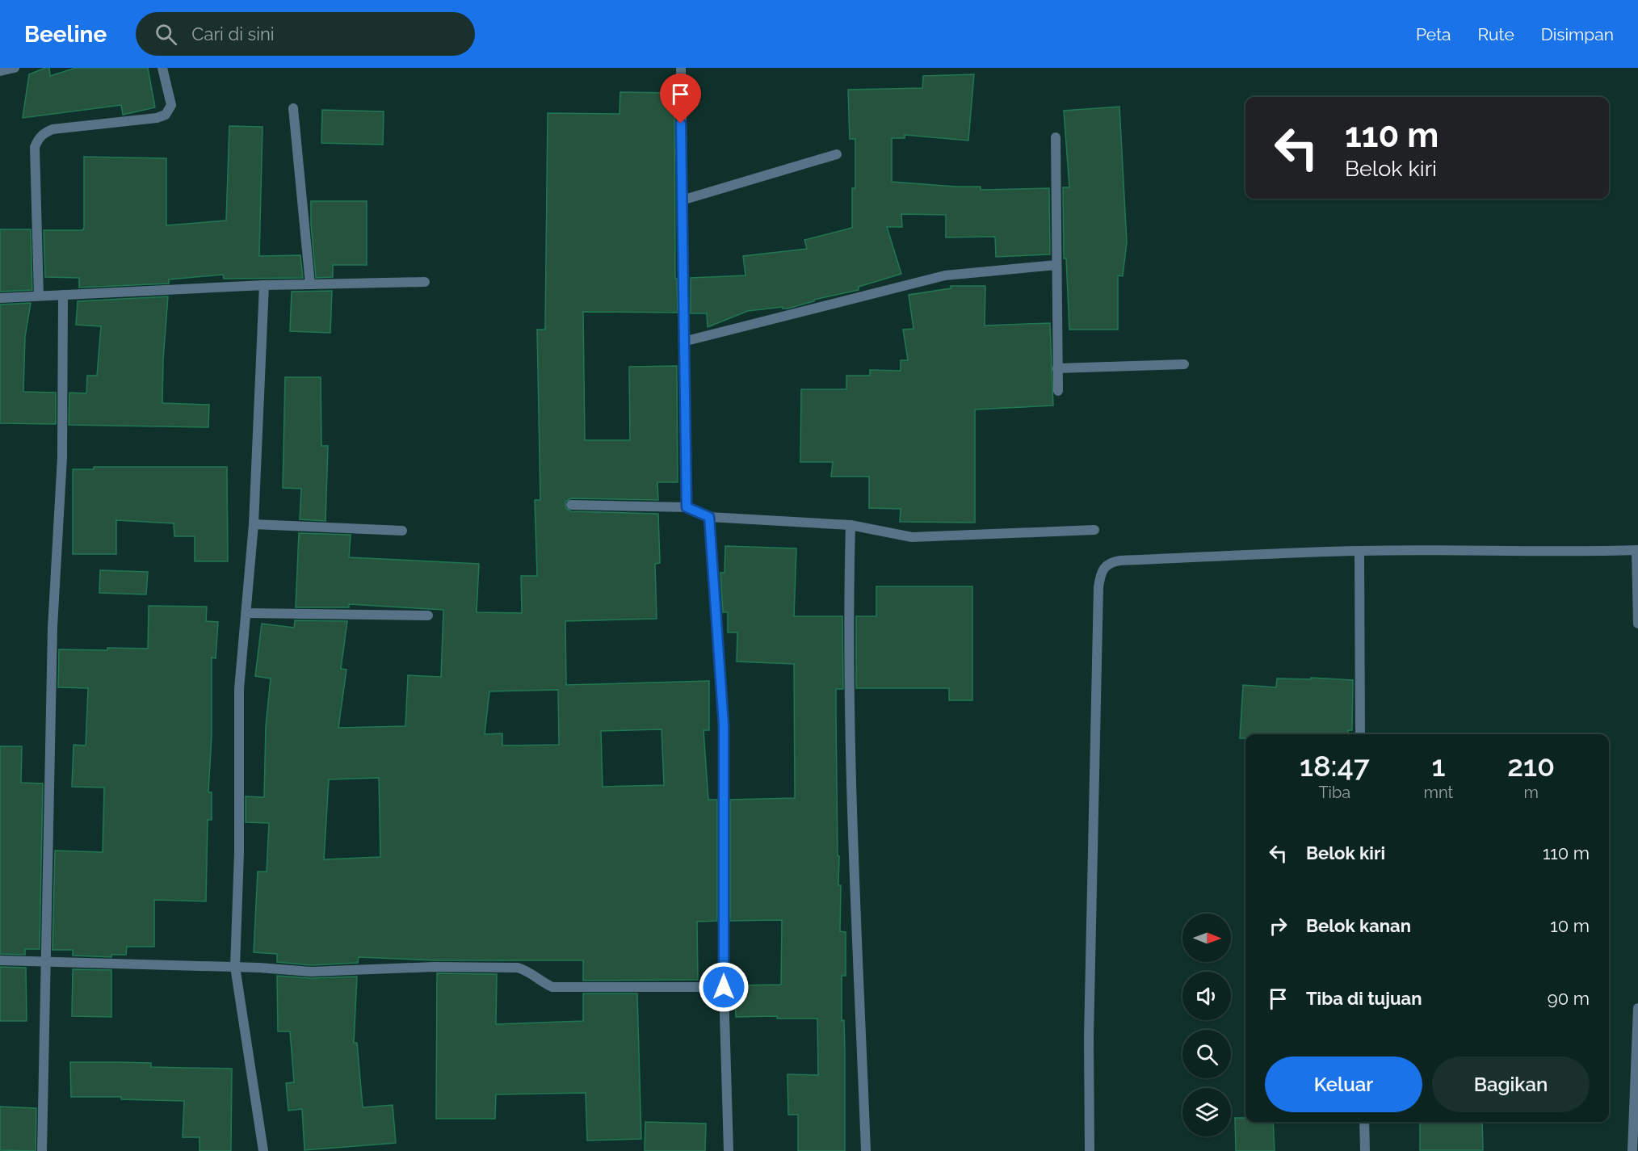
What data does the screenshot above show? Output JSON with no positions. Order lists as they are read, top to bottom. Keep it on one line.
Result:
{"north":"right","page":{"header":"Beeline","search":"Cari di sini","nav":["Peta","Rute","Disimpan"],"turn":["110 m","Belok kiri"],"eta":["18:47","Tiba","1","mnt","210","m"],"list":[{"name":"Belok kiri","value":"110 m"},{"name":"Belok kanan","value":"10 m"},{"name":"Tiba di tujuan","value":"90 m"}],"buttons":["Keluar","Bagikan"]}}
